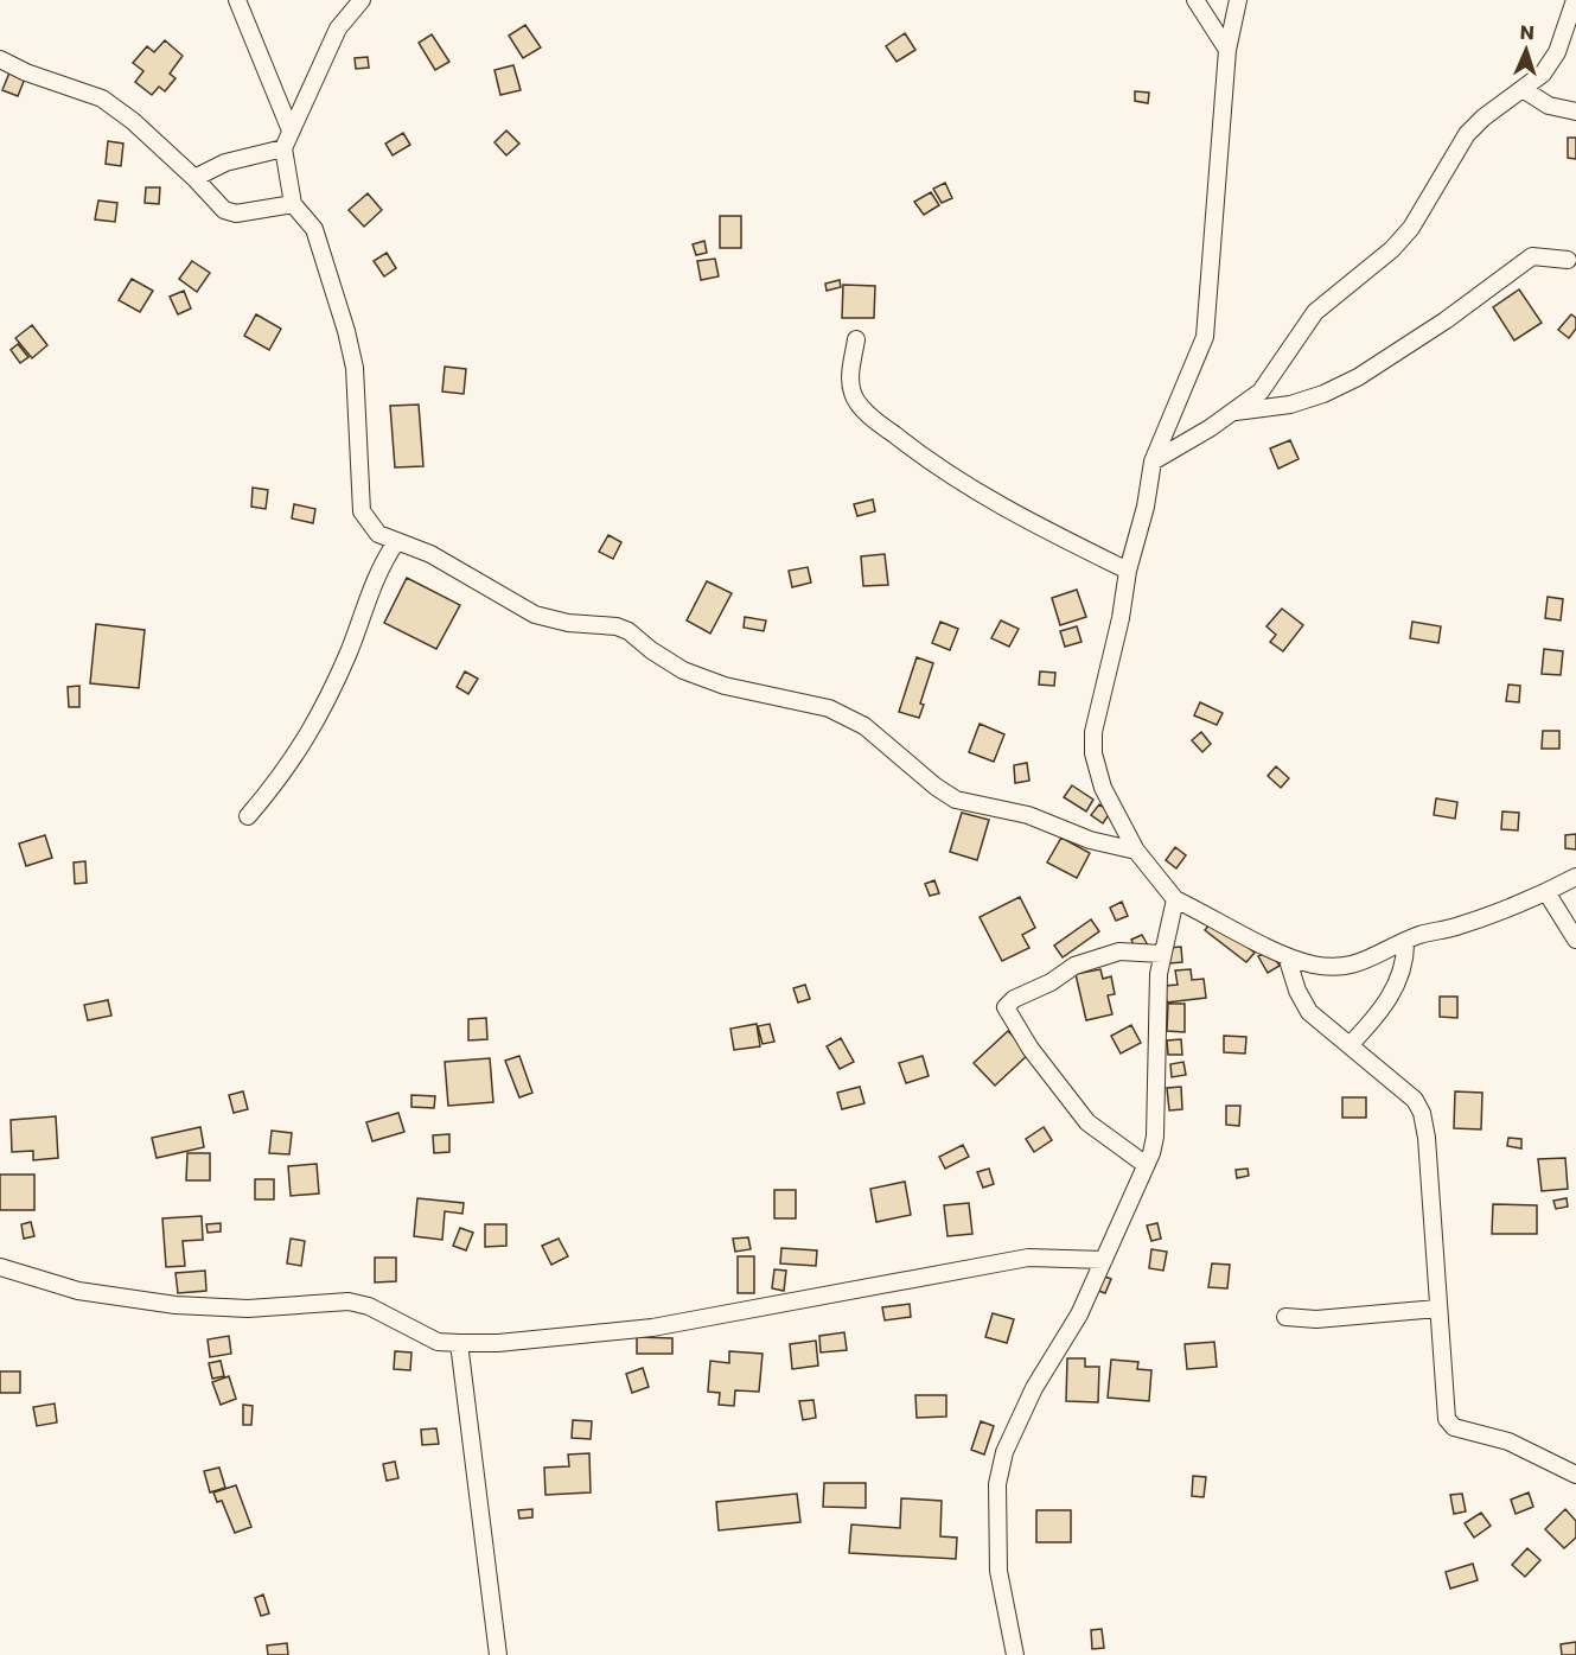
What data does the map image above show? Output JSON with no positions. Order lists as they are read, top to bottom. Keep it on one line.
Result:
{"north":"top"}
